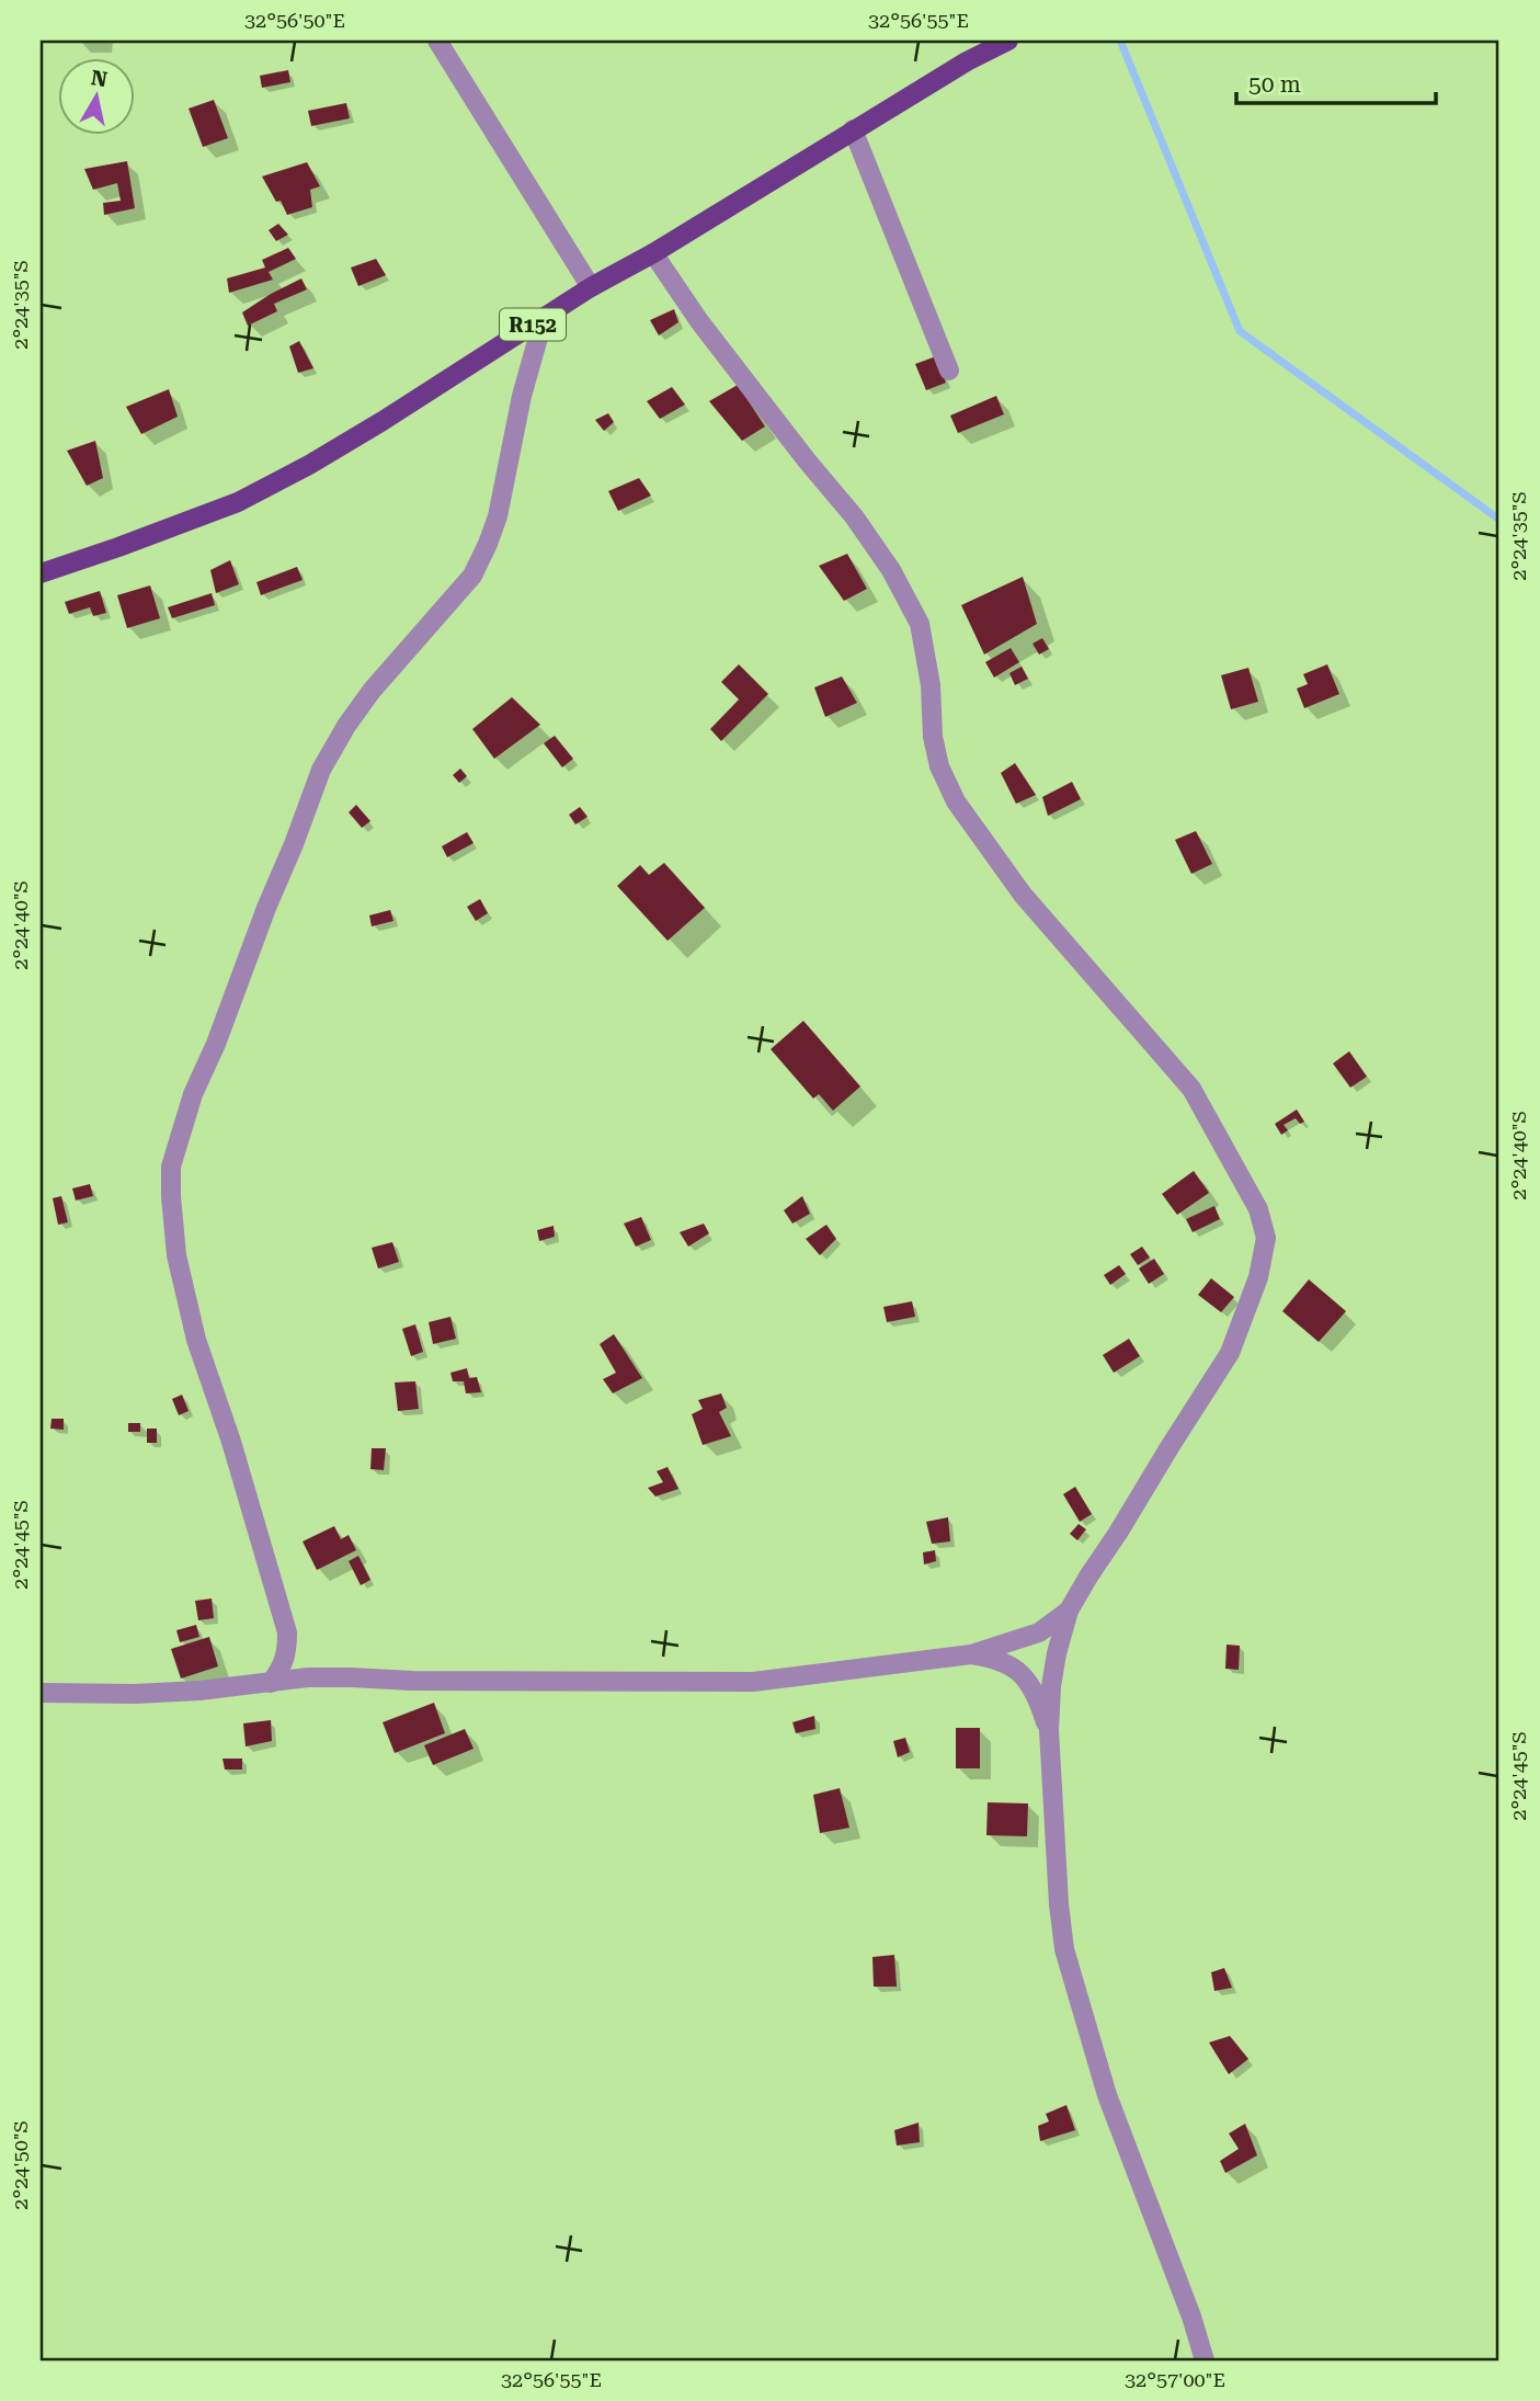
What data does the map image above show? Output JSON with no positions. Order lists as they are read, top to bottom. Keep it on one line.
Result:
{"streets":{"main road":["R152"]},"scale_bar":"50 m","north":"top","coordinates":["32°56'50\"E","32°56'55\"E","2°24'35\"S","2°24'40\"S","2°24'45\"S","2°24'50\"S","32°57'00\"E"]}
